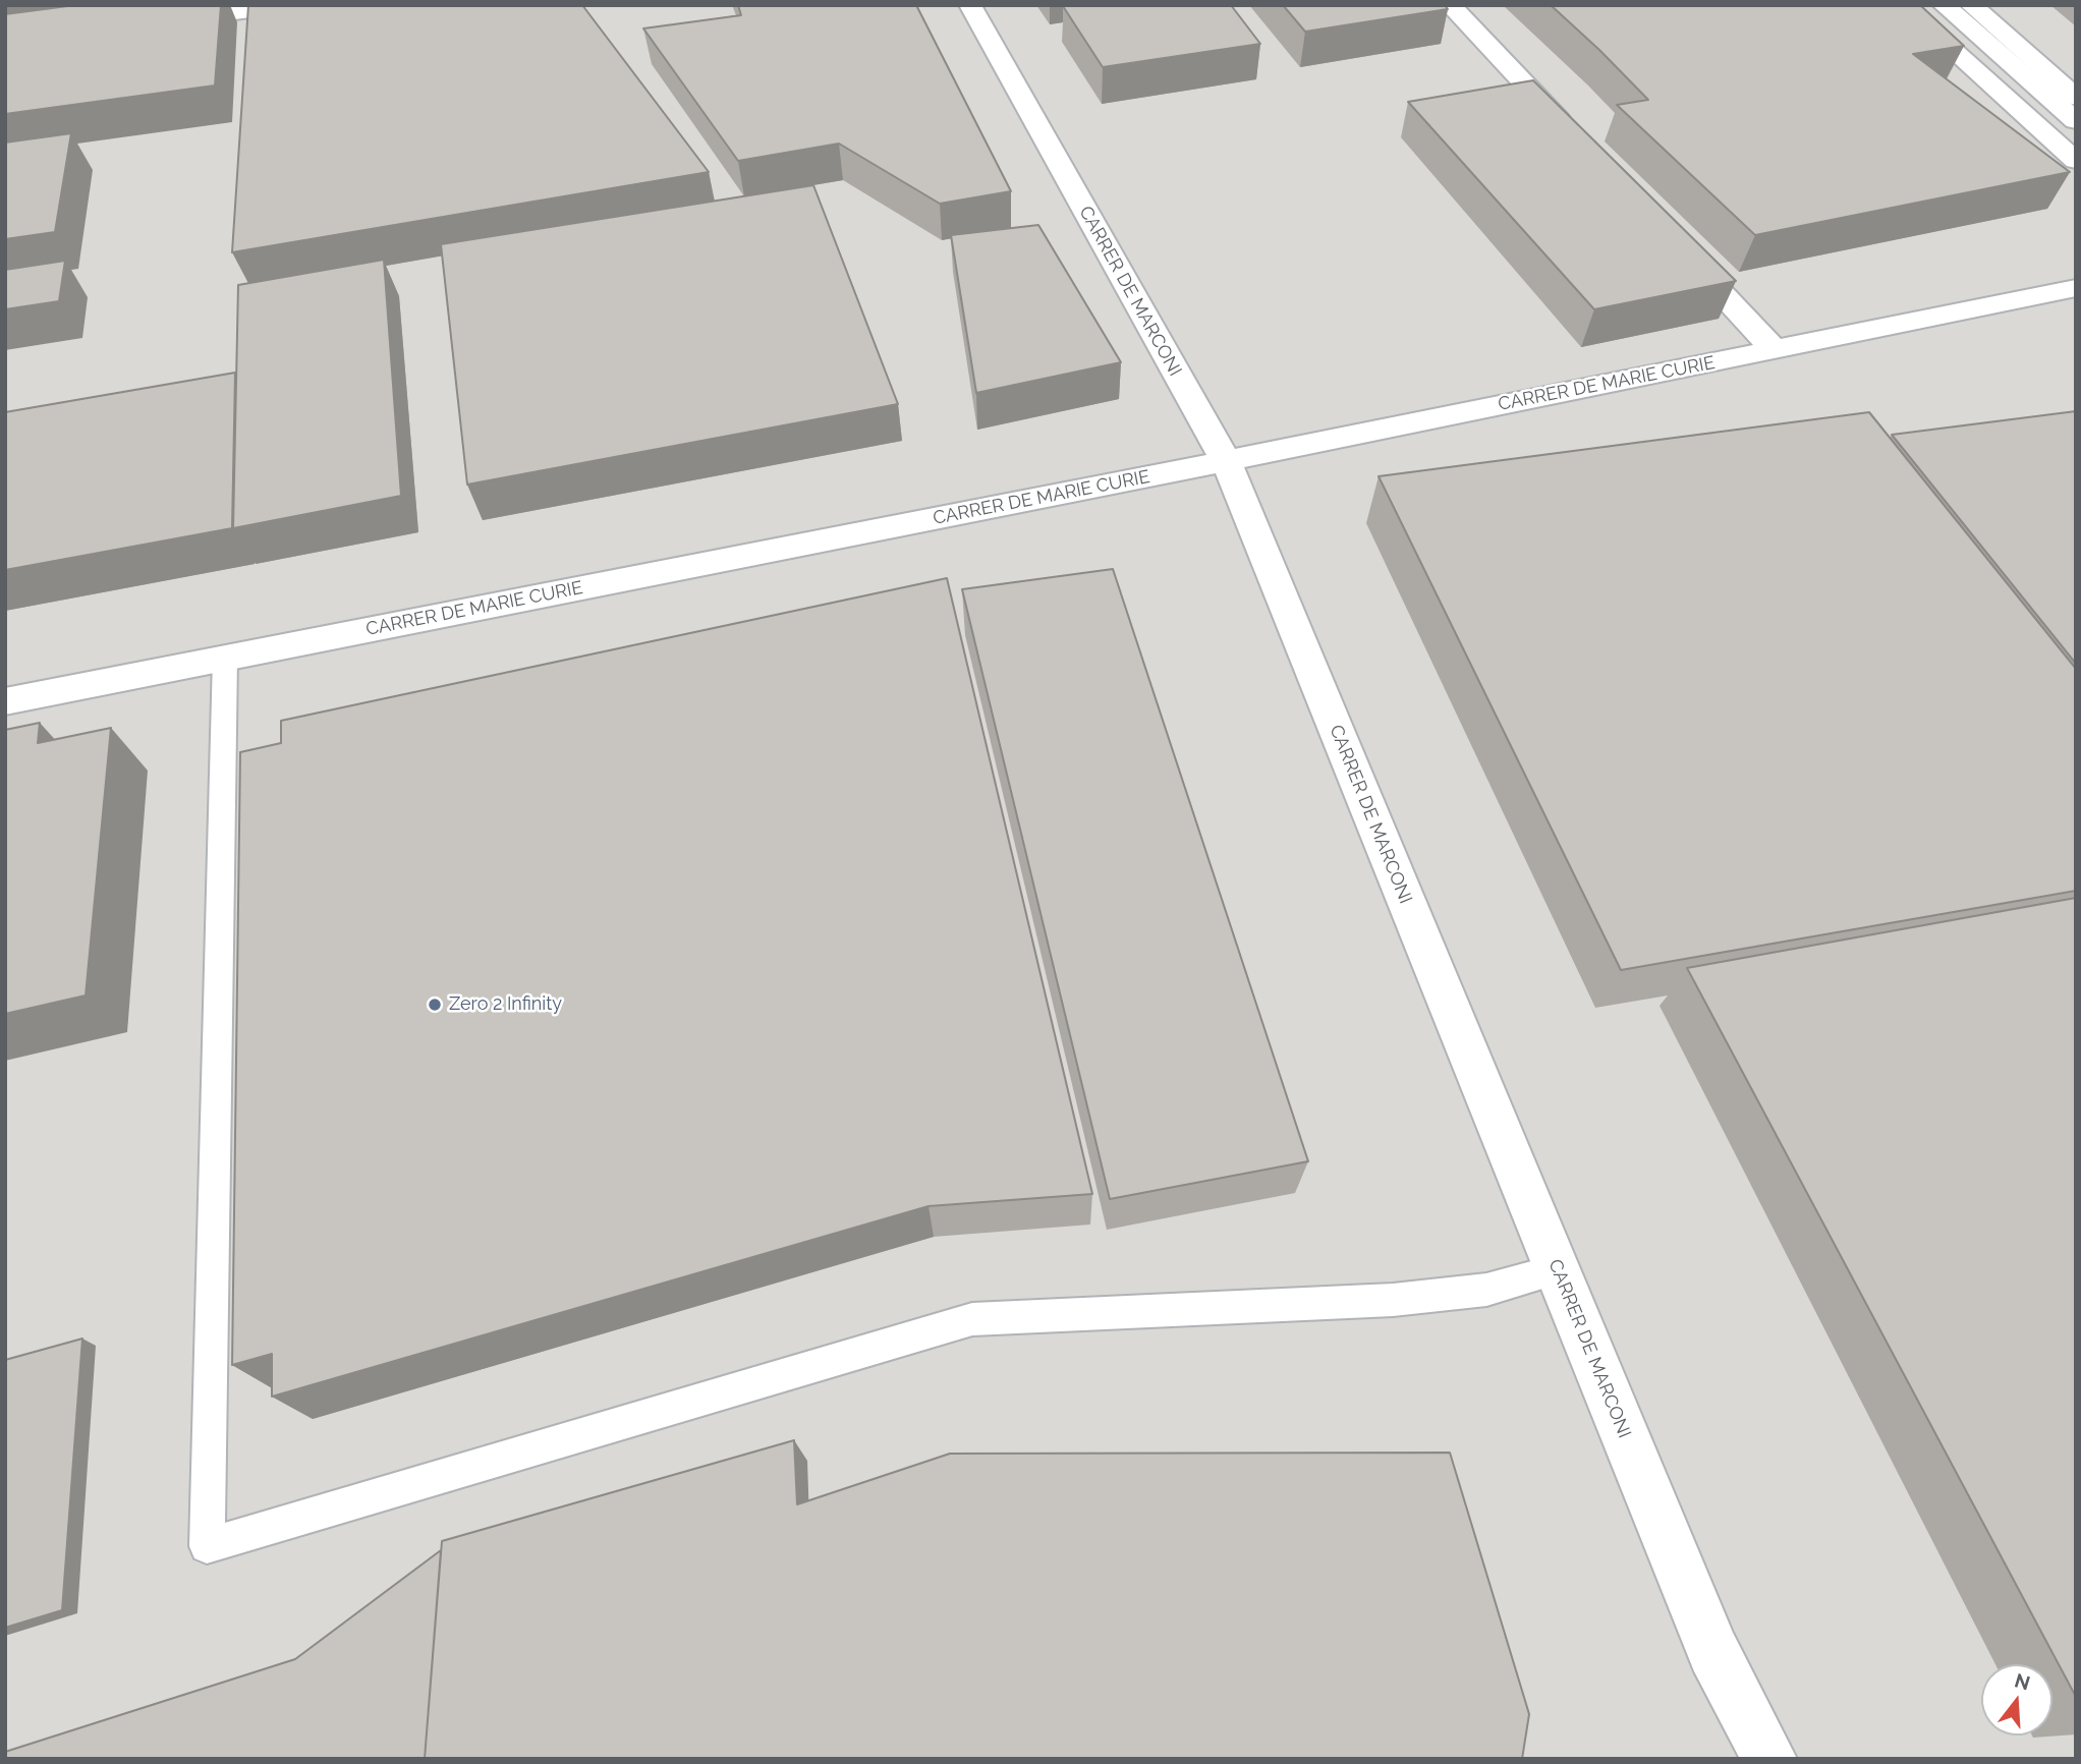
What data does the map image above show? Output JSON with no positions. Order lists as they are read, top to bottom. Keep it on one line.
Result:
{"streets":{"street":["CARRER DE MARCONI","CARRER DE MARIE CURIE"]},"crossings":[["CARRER DE MARCONI","CARRER DE MARIE CURIE"]],"places":["Zero 2 Infinity"],"north":"top"}
